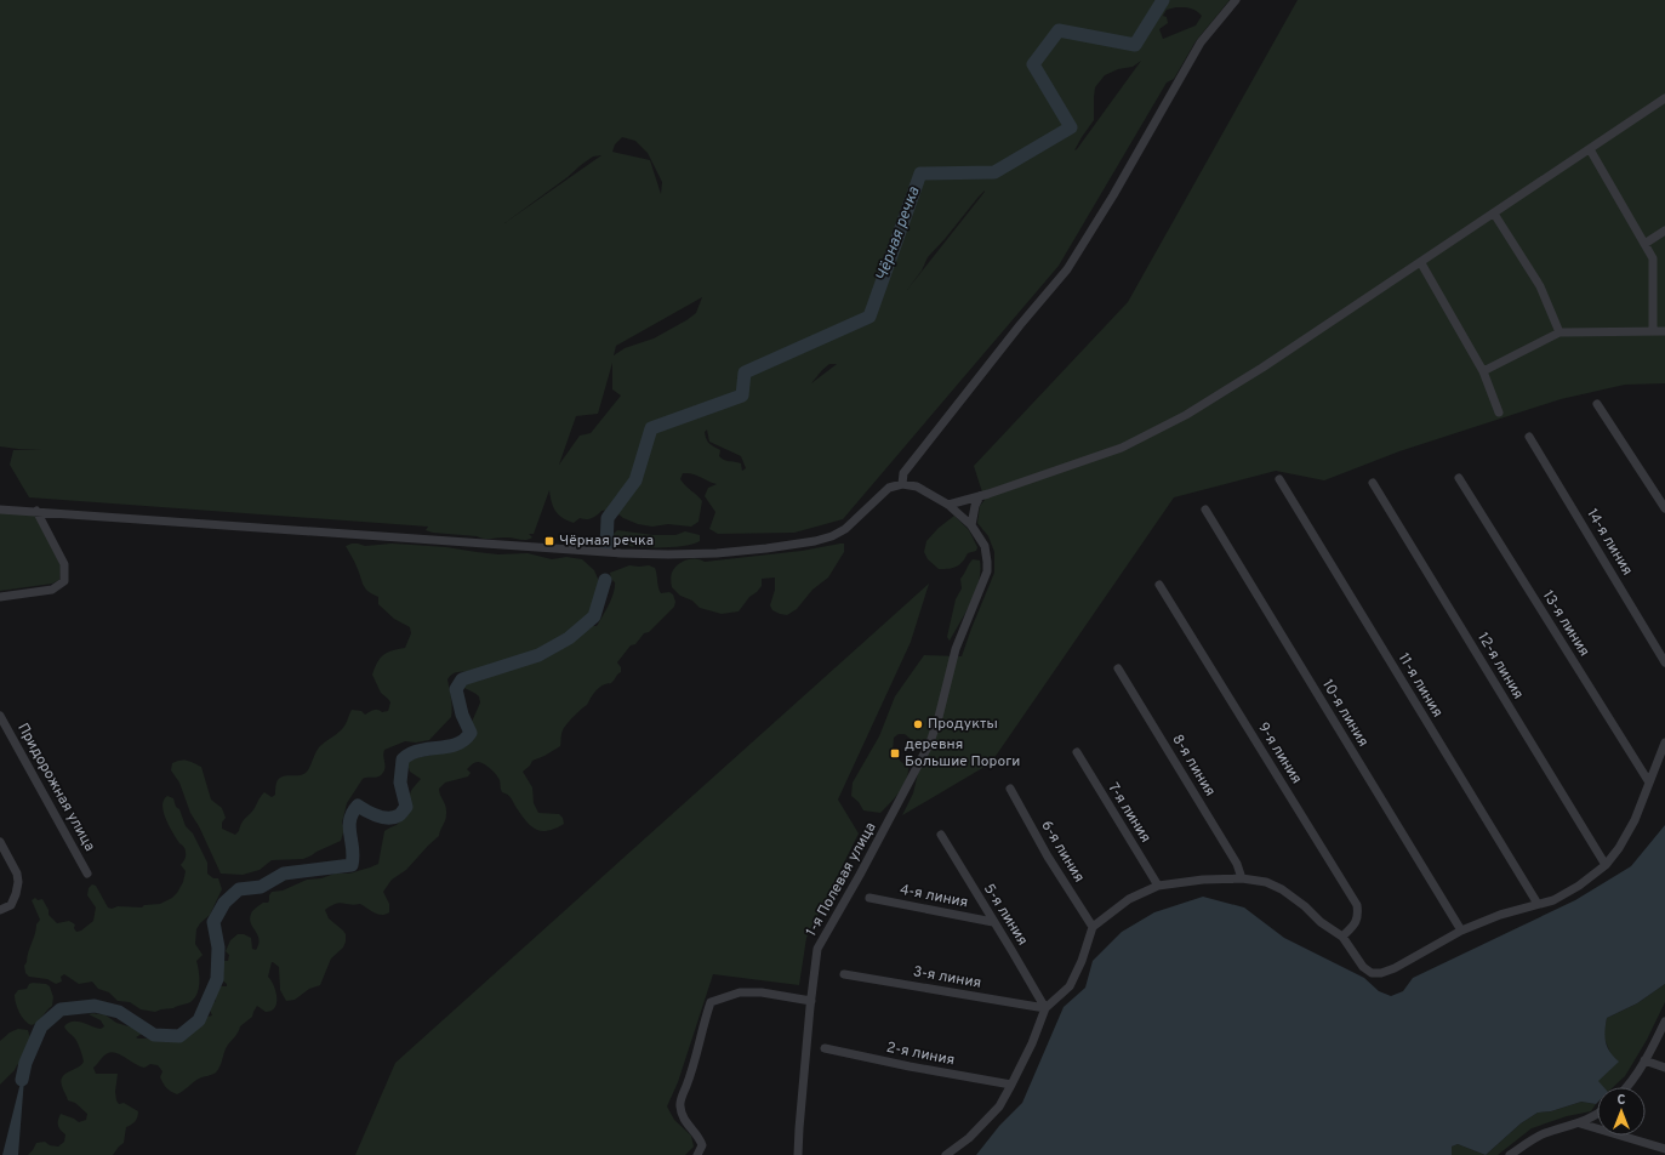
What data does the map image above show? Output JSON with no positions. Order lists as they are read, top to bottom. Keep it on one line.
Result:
{"streets":{"street":["14-я линия","13-я линия","12-я линия","11-я линия","10-я линия","9-я линия","8-я линия","Придорожная улица","7-я линия","6-я линия","1-я Полевая улица","4-я линия","5-я линия","3-я линия","2-я линия"]},"crossings":[["4-я линия","5-я линия"],["5-я линия","3-я линия"]],"water":["Чёрная речка"],"places":{"transit":["Чёрная речка","деревня Большие Пороги"],"other":["Продукты"]},"north":"top"}
